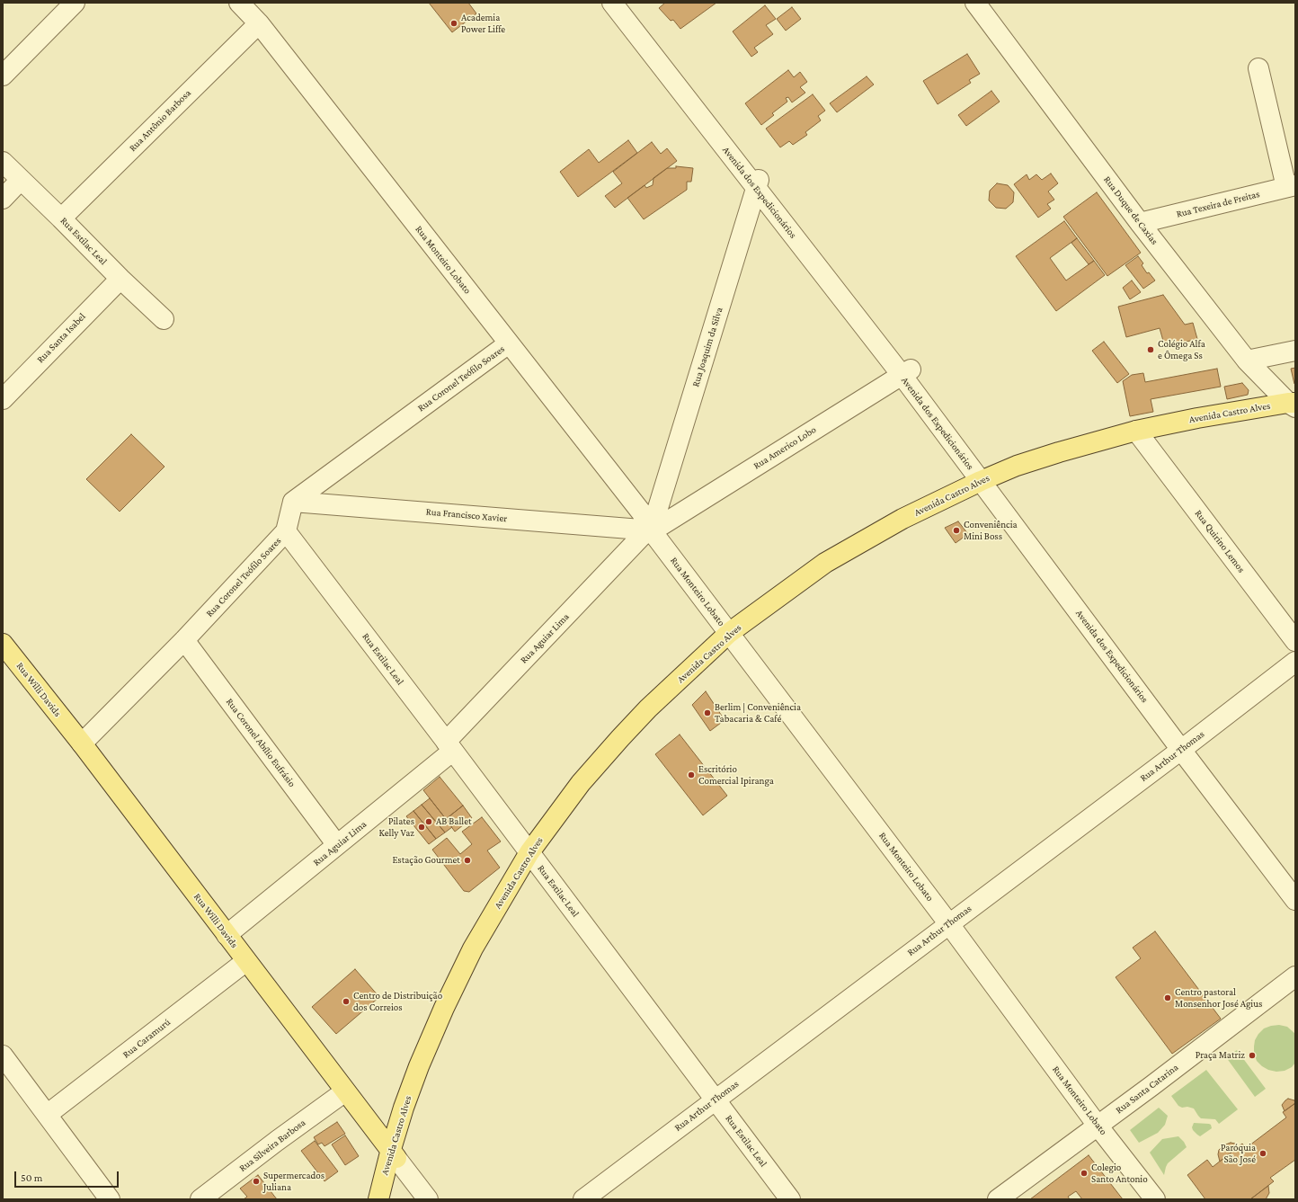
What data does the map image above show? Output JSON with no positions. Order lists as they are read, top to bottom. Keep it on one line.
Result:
{"streets":{"main road":["Avenida Castro Alves","Rua Willi Davids"],"street":["Rua Antônio Barbosa","Avenida dos Expedicionários","Rua Texeira de Freitas","Rua Duque de Caxias","Rua Estilac Leal","Rua Monteiro Lobato","Rua Santa Isabel","Rua Joaquim da Silva","Rua Coronel Teófilo Soares","Rua Americo Lobo","Rua Francisco Xavier","Rua Quirino Lemos","Rua Aguiar Lima","Rua Coronel Abílio Eufrásio","Rua Arthur Thomas","Rua Caramurú","Rua Santa Catarina","Rua Silveira Barbosa"]},"crossings":[["Rua Antônio Barbosa","Rua Estilac Leal"],["Rua Antônio Barbosa","Rua Monteiro Lobato"],["Avenida dos Expedicionários","Rua Joaquim da Silva"],["Avenida dos Expedicionários","Avenida Castro Alves"],["Avenida dos Expedicionários","Rua Americo Lobo"],["Avenida dos Expedicionários","Rua Arthur Thomas"],["Rua Texeira de Freitas","Rua Duque de Caxias"],["Rua Duque de Caxias","Avenida Castro Alves"],["Rua Estilac Leal","Rua Santa Isabel"],["Rua Estilac Leal","Rua Coronel Teófilo Soares"],["Rua Estilac Leal","Avenida Castro Alves"],["Rua Estilac Leal","Rua Aguiar Lima"],["Rua Estilac Leal","Rua Arthur Thomas"],["Rua Monteiro Lobato","Rua Joaquim da Silva"],["Rua Monteiro Lobato","Rua Coronel Teófilo Soares"],["Rua Monteiro Lobato","Avenida Castro Alves"],["Rua Monteiro Lobato","Rua Americo Lobo"],["Rua Monteiro Lobato","Rua Francisco Xavier"],["Rua Monteiro Lobato","Rua Aguiar Lima"],["Rua Monteiro Lobato","Rua Arthur Thomas"],["Rua Monteiro Lobato","Rua Santa Catarina"],["Rua Joaquim da Silva","Rua Americo Lobo"],["Rua Joaquim da Silva","Rua Francisco Xavier"],["Rua Joaquim da Silva","Rua Aguiar Lima"],["Rua Coronel Teófilo Soares","Rua Francisco Xavier"],["Rua Coronel Teófilo Soares","Rua Willi Davids"],["Rua Coronel Teófilo Soares","Rua Coronel Abílio Eufrásio"],["Avenida Castro Alves","Rua Quirino Lemos"],["Avenida Castro Alves","Rua Willi Davids"],["Rua Americo Lobo","Rua Francisco Xavier"],["Rua Americo Lobo","Rua Aguiar Lima"],["Rua Francisco Xavier","Rua Aguiar Lima"],["Rua Aguiar Lima","Rua Willi Davids"],["Rua Aguiar Lima","Rua Coronel Abílio Eufrásio"],["Rua Willi Davids","Rua Caramurú"],["Rua Willi Davids","Rua Silveira Barbosa"]],"places":["Academia Power Liffe","Colégio Alfa e Ômega Ss","Conveniência Mini Boss","Berlim | Conveniência Tabacaria & Café","Escritório Comercial Ipiranga","AB Ballet","Pilates Kelly Vaz","Estação Gourmet","Centro pastoral Monsenhor José Agius","Centro de Distribuição dos Correios","Praça Matriz","Paróquia São José","Colegio Santo Antonio","Supermercados Juliana"],"scale_bar":"50 m"}
